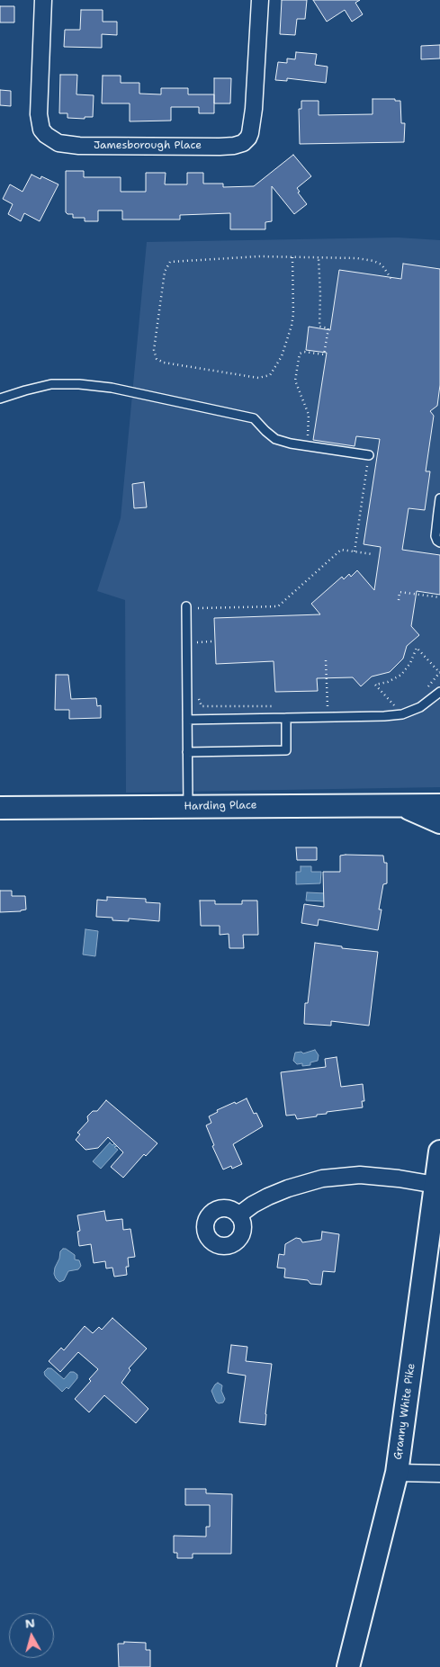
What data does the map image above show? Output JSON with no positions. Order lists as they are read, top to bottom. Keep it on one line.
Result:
{"streets":{"main road":["Harding Place","Granny White Pike"],"street":["Jamesborough Place"]},"north":"top"}
